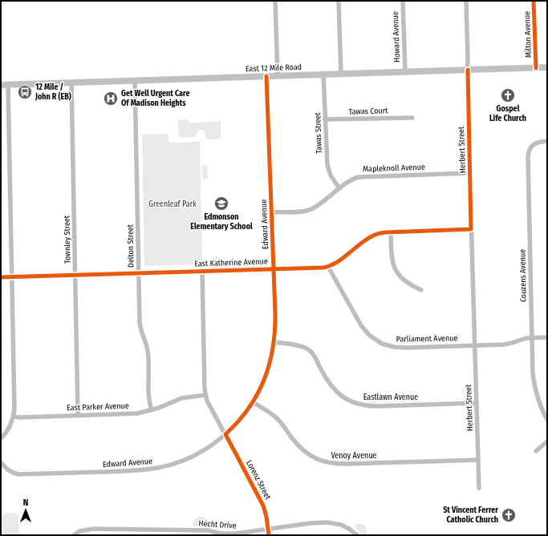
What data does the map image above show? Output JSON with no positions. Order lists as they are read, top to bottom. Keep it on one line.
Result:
{"streets":{"main road":["East 12 Mile Road"],"street":["Milton Avenue","Howard Avenue","Tawas Court","Tawas Street","Herbert Street","Mapleknoll Avenue","Edward Avenue","Townley Street","Delton Street","East Katherine Avenue","Couzens Avenue","Parliament Avenue","Eastlawn Avenue","East Parker Avenue","Venoy Avenue","Lorenz Street","Hecht Drive"]},"crossings":[["Milton Avenue","East 12 Mile Road"],["Howard Avenue","East 12 Mile Road"],["East 12 Mile Road","Tawas Street"],["East 12 Mile Road","Herbert Street"],["East 12 Mile Road","Edward Avenue"],["East 12 Mile Road","Townley Street"],["East 12 Mile Road","Delton Street"],["Tawas Court","Tawas Street"],["Tawas Street","Mapleknoll Avenue"],["Herbert Street","Mapleknoll Avenue"],["Herbert Street","Parliament Avenue"],["Herbert Street","Eastlawn Avenue"],["Herbert Street","Venoy Avenue"],["Mapleknoll Avenue","Edward Avenue"],["Edward Avenue","East Katherine Avenue"],["Edward Avenue","Eastlawn Avenue"],["Edward Avenue","Venoy Avenue"],["Edward Avenue","Lorenz Street"],["Townley Street","East Katherine Avenue"],["Townley Street","East Parker Avenue"],["Delton Street","East Katherine Avenue"],["Delton Street","East Parker Avenue"],["East Katherine Avenue","Parliament Avenue"],["East Katherine Avenue","Lorenz Street"],["Couzens Avenue","Parliament Avenue"],["East Parker Avenue","Lorenz Street"],["Lorenz Street","Hecht Drive"]],"parks":["Greenleaf Park"],"places":{"bus stop":["12 Mile / John R (EB)"],"church":["Gospel Life Church","St Vincent Ferrer Catholic Church"],"hospital":["Get Well Urgent Care Of Madison Heights"],"school or university":["Edmonson Elementary School"]},"north":"top"}
